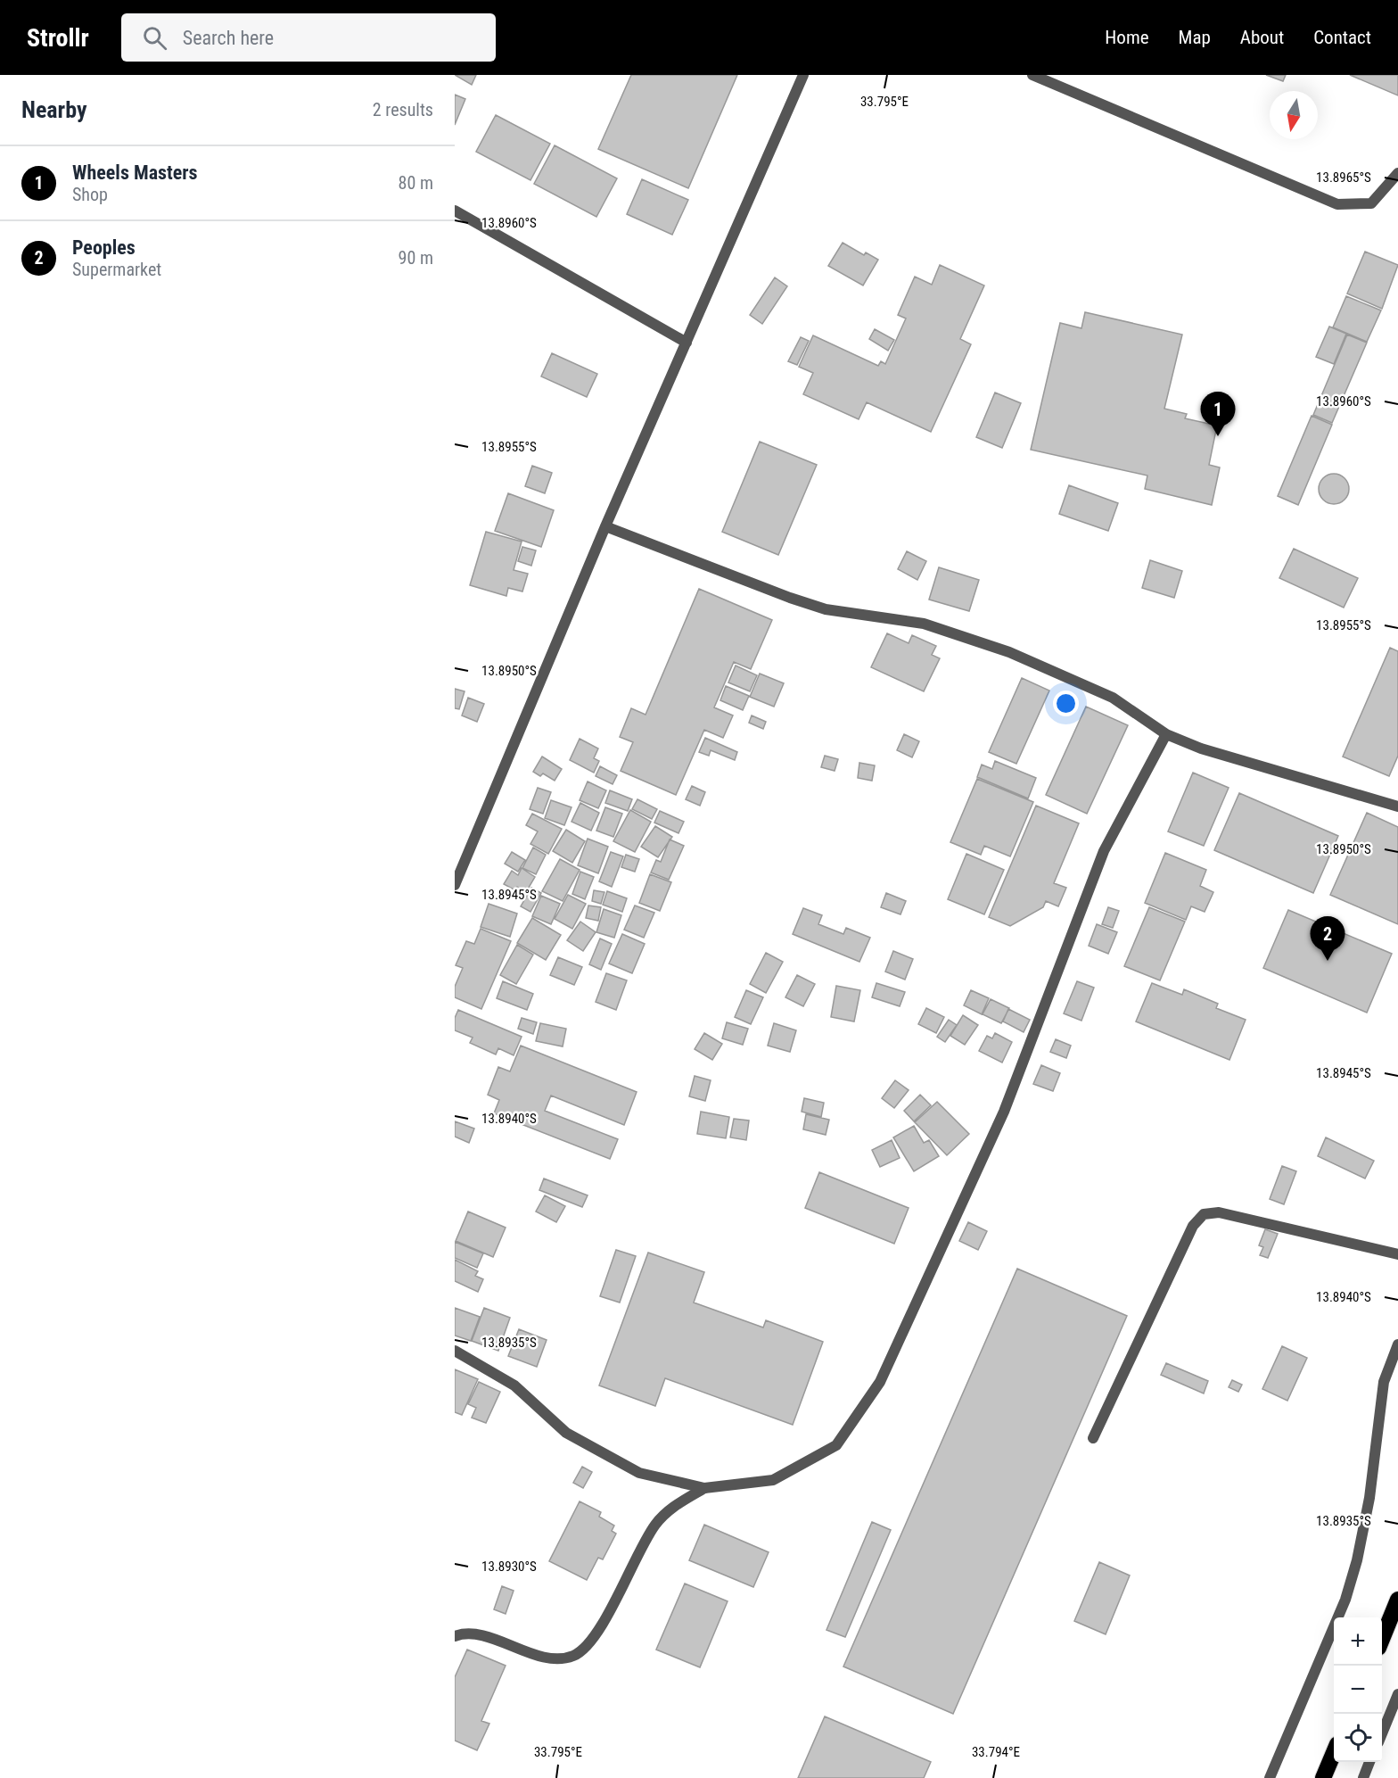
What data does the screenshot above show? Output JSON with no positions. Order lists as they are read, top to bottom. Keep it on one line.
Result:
{"north":"bottom","page":{"header":"Strollr","search":"Search here","nav":["Home","Map","About","Contact"],"heading":["Nearby","2 results"],"list":[{"mark":"1","name":"Wheels Masters","note":"Shop","value":"80 m"},{"mark":"2","name":"Peoples","note":"Supermarket","value":"90 m"}],"pins":["1","2"],"map_buttons":["+","−"]},"coordinates":["33.795°E","13.8965°S","13.8960°S","13.8955°S","13.8950°S","13.8945°S","13.8940°S","13.8935°S","13.8930°S","33.794°E"]}
